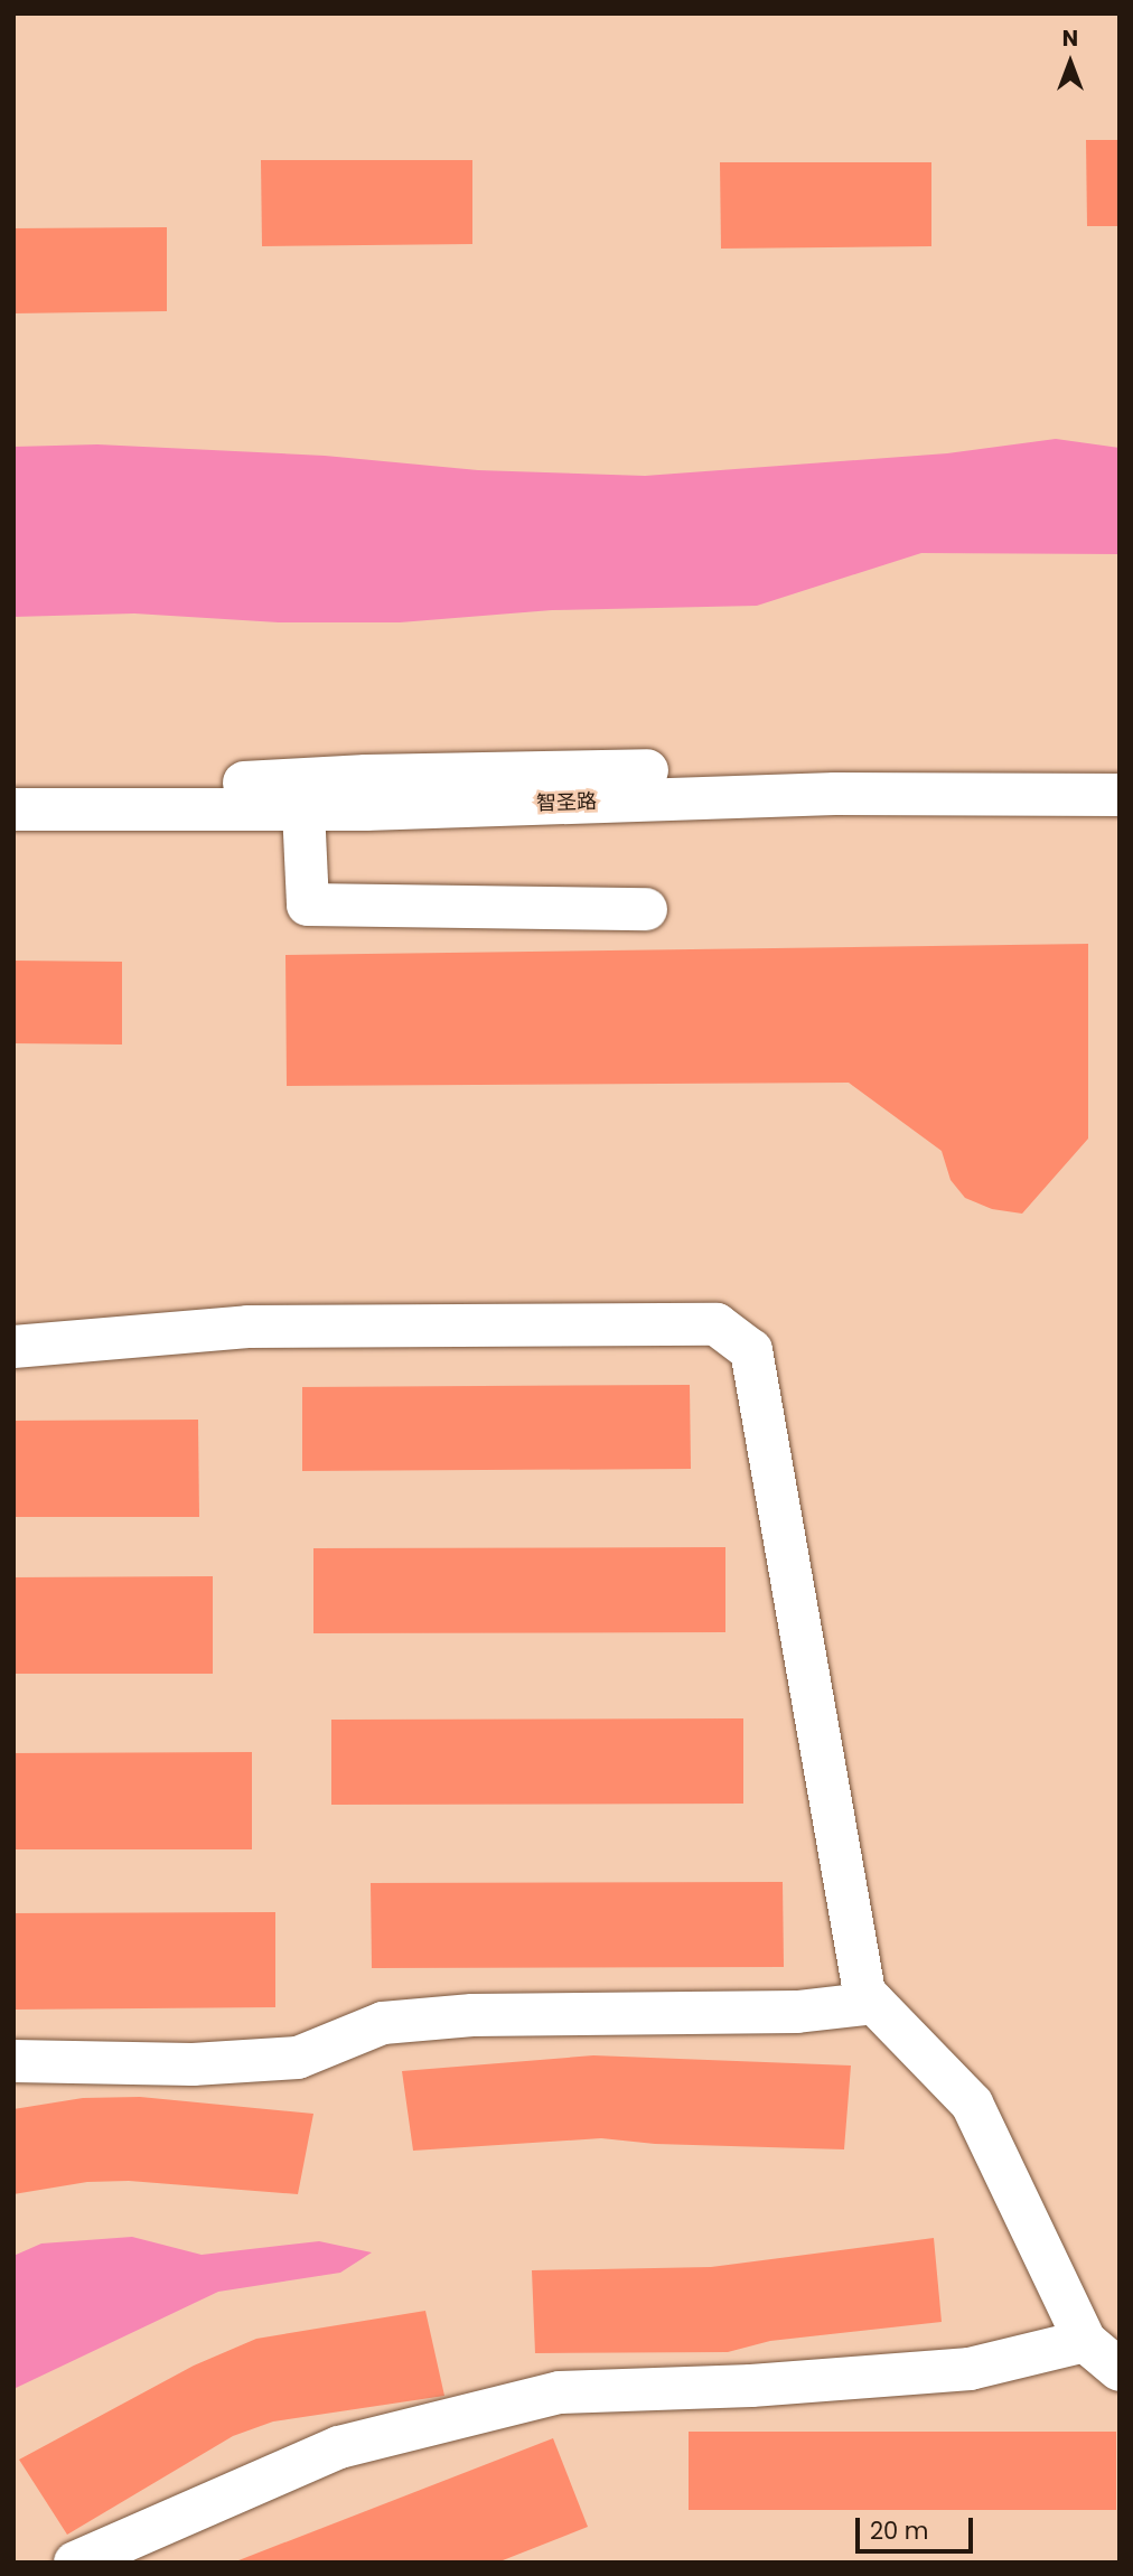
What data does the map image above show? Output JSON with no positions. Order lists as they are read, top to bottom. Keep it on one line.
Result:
{"streets":{"street":["智圣路"]},"scale_bar":"20 m","north":"top"}
